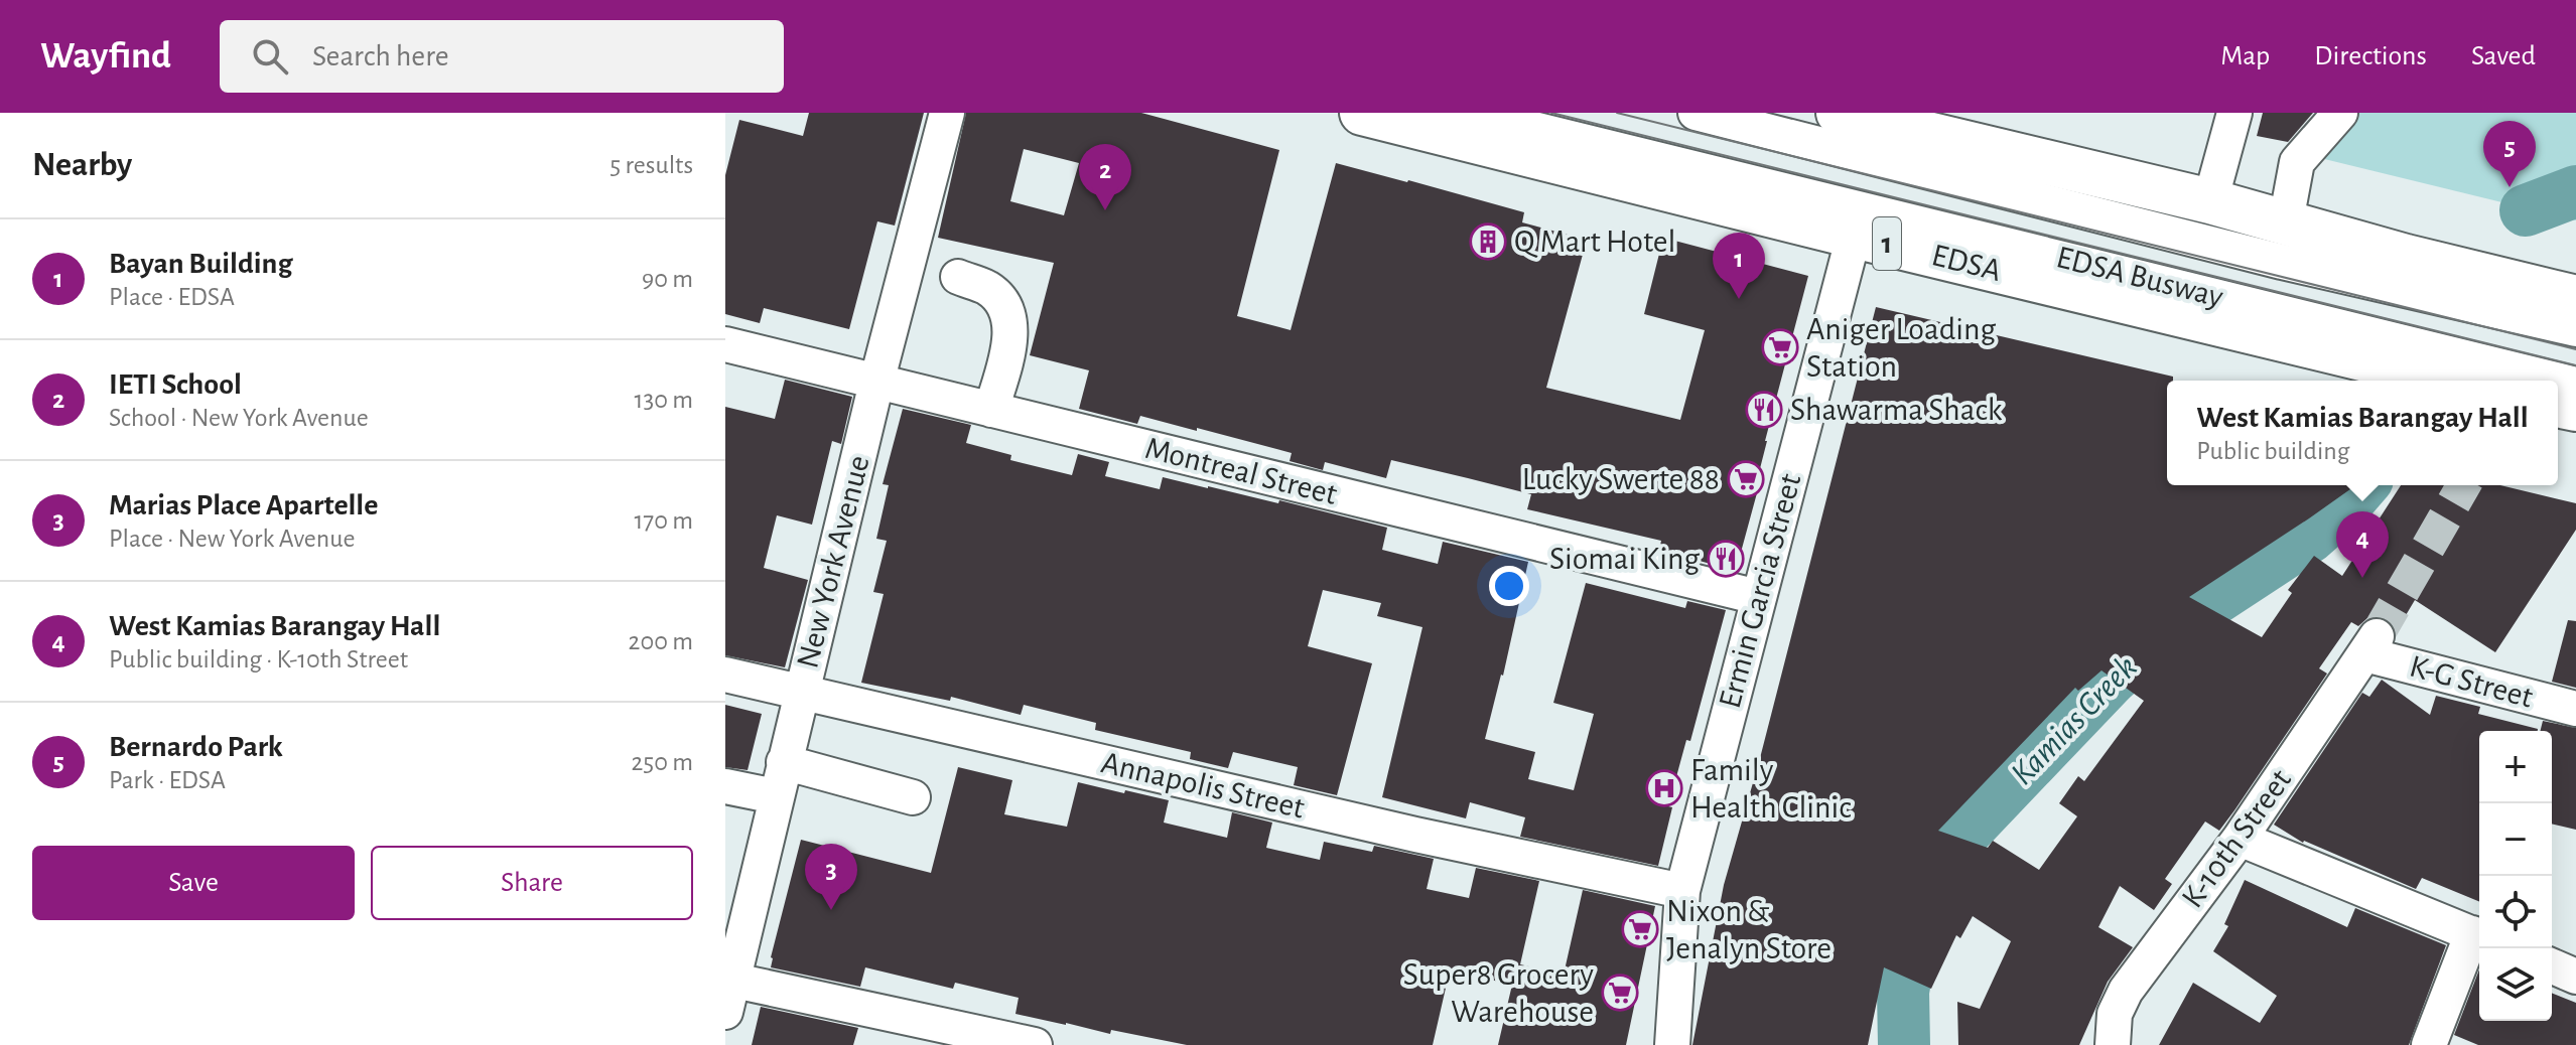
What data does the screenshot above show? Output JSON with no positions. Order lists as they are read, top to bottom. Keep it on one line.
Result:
{"streets":{"highway":["1","EDSA"],"street":["EDSA Busway","Montreal Street","New York Avenue","Ermin Garcia Street","K-G Street","Annapolis Street","K-10th Street"]},"crossings":[["EDSA","Ermin Garcia Street"],["Montreal Street","New York Avenue"],["Montreal Street","Ermin Garcia Street"],["New York Avenue","Annapolis Street"],["Ermin Garcia Street","Annapolis Street"],["K-G Street","K-10th Street"]],"water":["Kamias Creek"],"places":{"building":["Q Mart Hotel"],"supermarket":["Aniger Loading Station","Lucky Swerte 88","Nixon & Jenalyn Store","Super8 Grocery Warehouse"],"restaurant":["Shawarma Shack","Siomai King"],"hospital":["Family Health Clinic"]},"page":{"header":"Wayfind","search":"Search here","nav":["Map","Directions","Saved"],"heading":["Nearby","5 results"],"pins":["5","2","1","4","3"],"list":[{"mark":"1","name":"Bayan Building","note":"Place · EDSA","value":"90 m"},{"mark":"2","name":"IETI School","note":"School · New York Avenue","value":"130 m"},{"mark":"3","name":"Marias Place Apartelle","note":"Place · New York Avenue","value":"170 m"},{"mark":"4","name":"West Kamias Barangay Hall","note":"Public building · K-10th Street","value":"200 m"},{"mark":"5","name":"Bernardo Park","note":"Park · EDSA","value":"250 m"}],"popup":["West Kamias Barangay Hall","Public building"],"map_buttons":["+","−"],"buttons":["Save","Share"]}}
